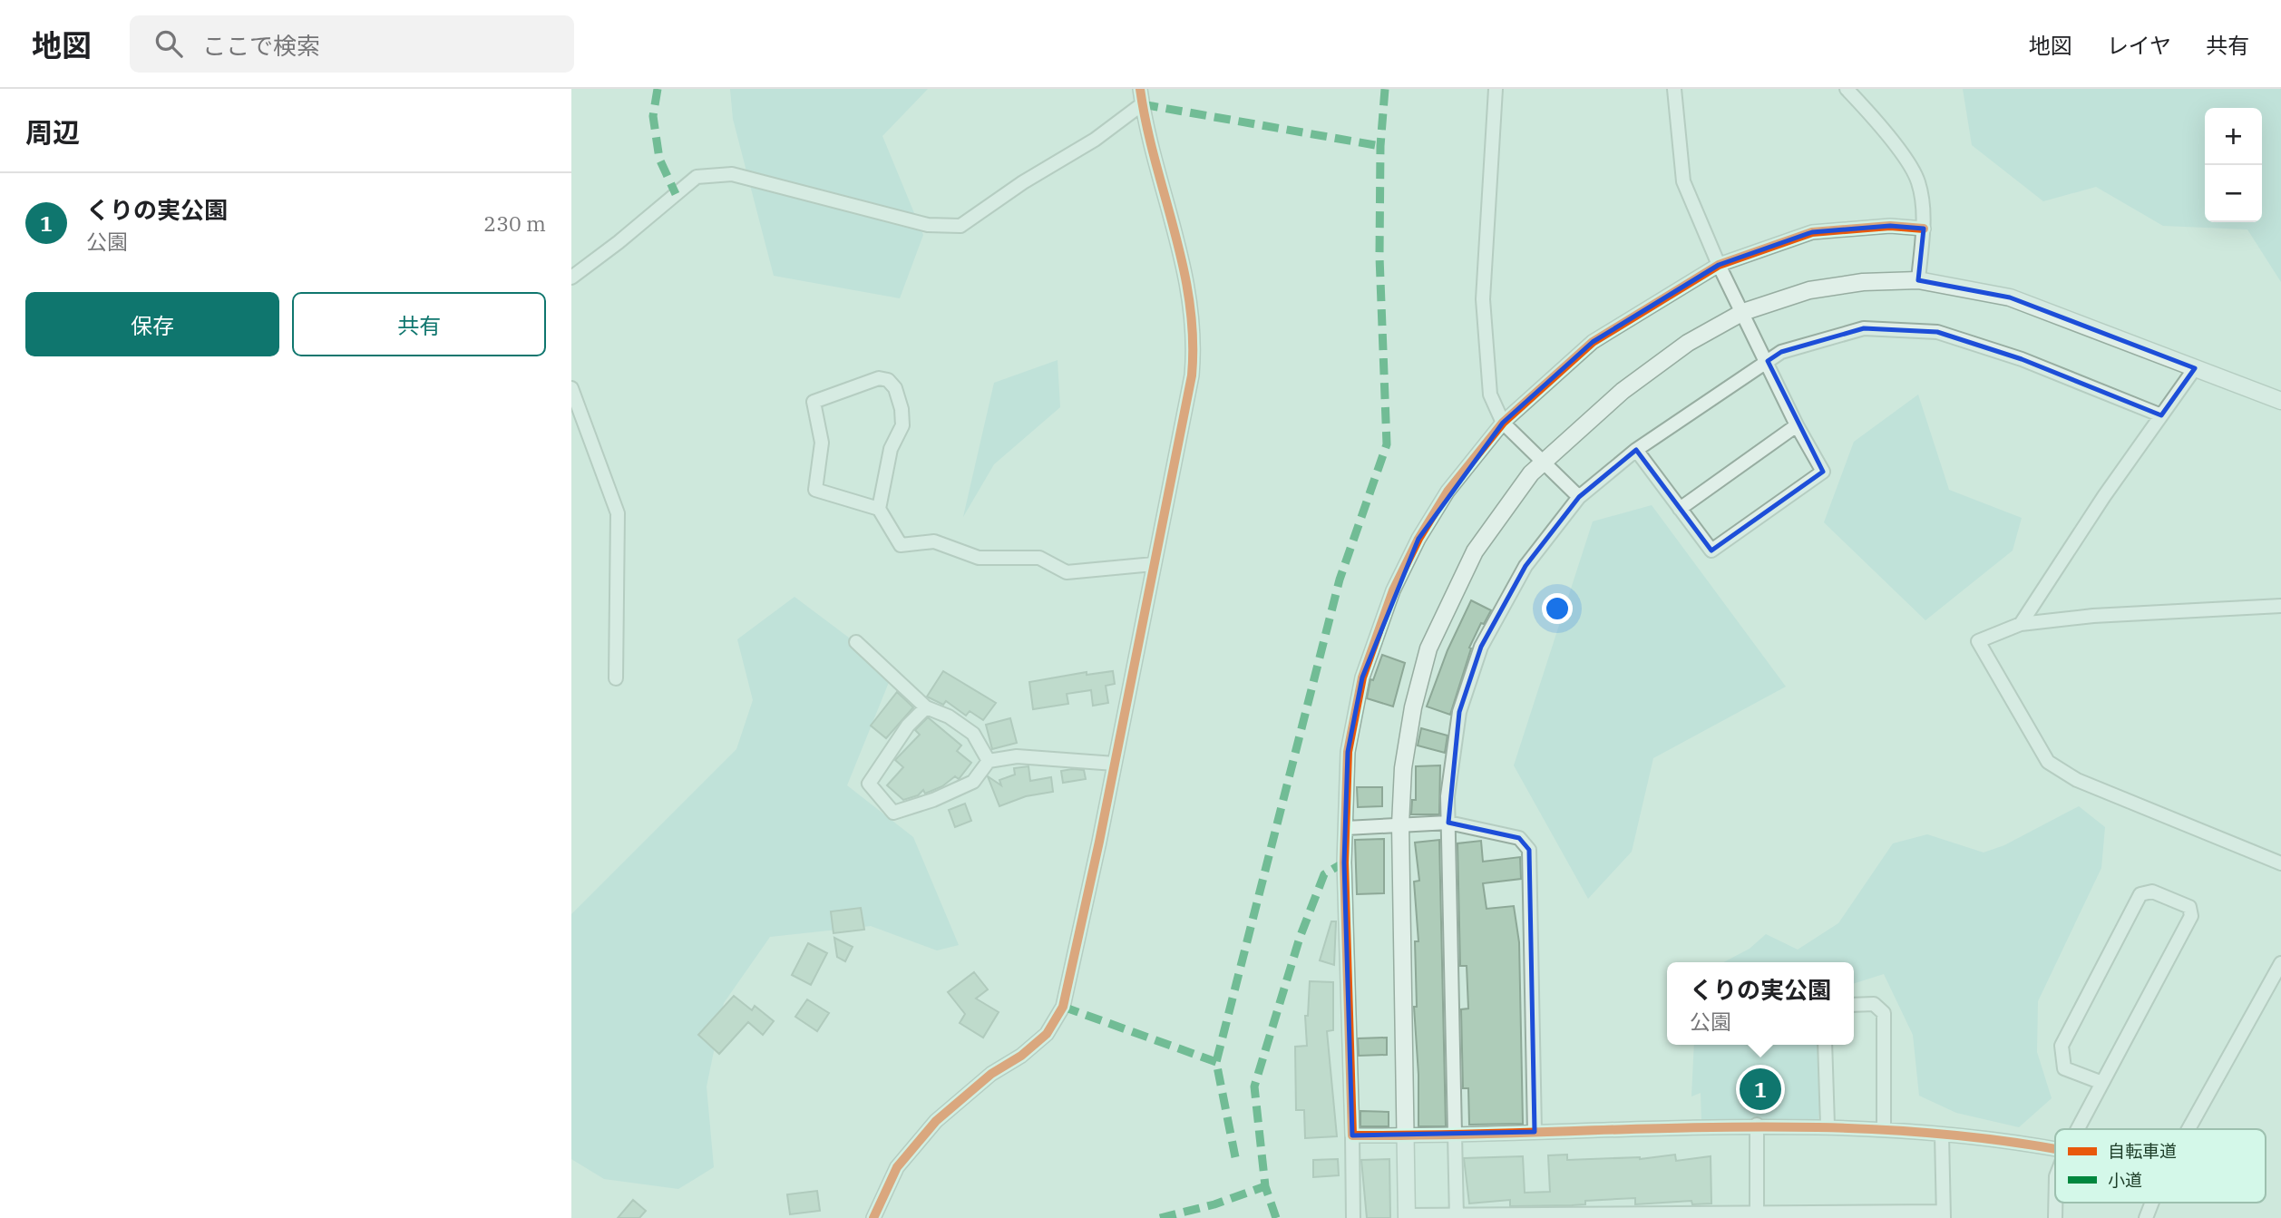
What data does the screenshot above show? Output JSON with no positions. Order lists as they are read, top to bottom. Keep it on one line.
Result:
{"legend":["自転車道","小道"],"page":{"header":"地図","search":"ここで検索","nav":["地図","レイヤ","共有"],"heading":"周辺","map_buttons":["+","−"],"list":[{"mark":"1","name":"くりの実公園","note":"公園","value":"230 m"}],"buttons":["保存","共有"],"popup":["くりの実公園","公園"],"pins":"1"}}
